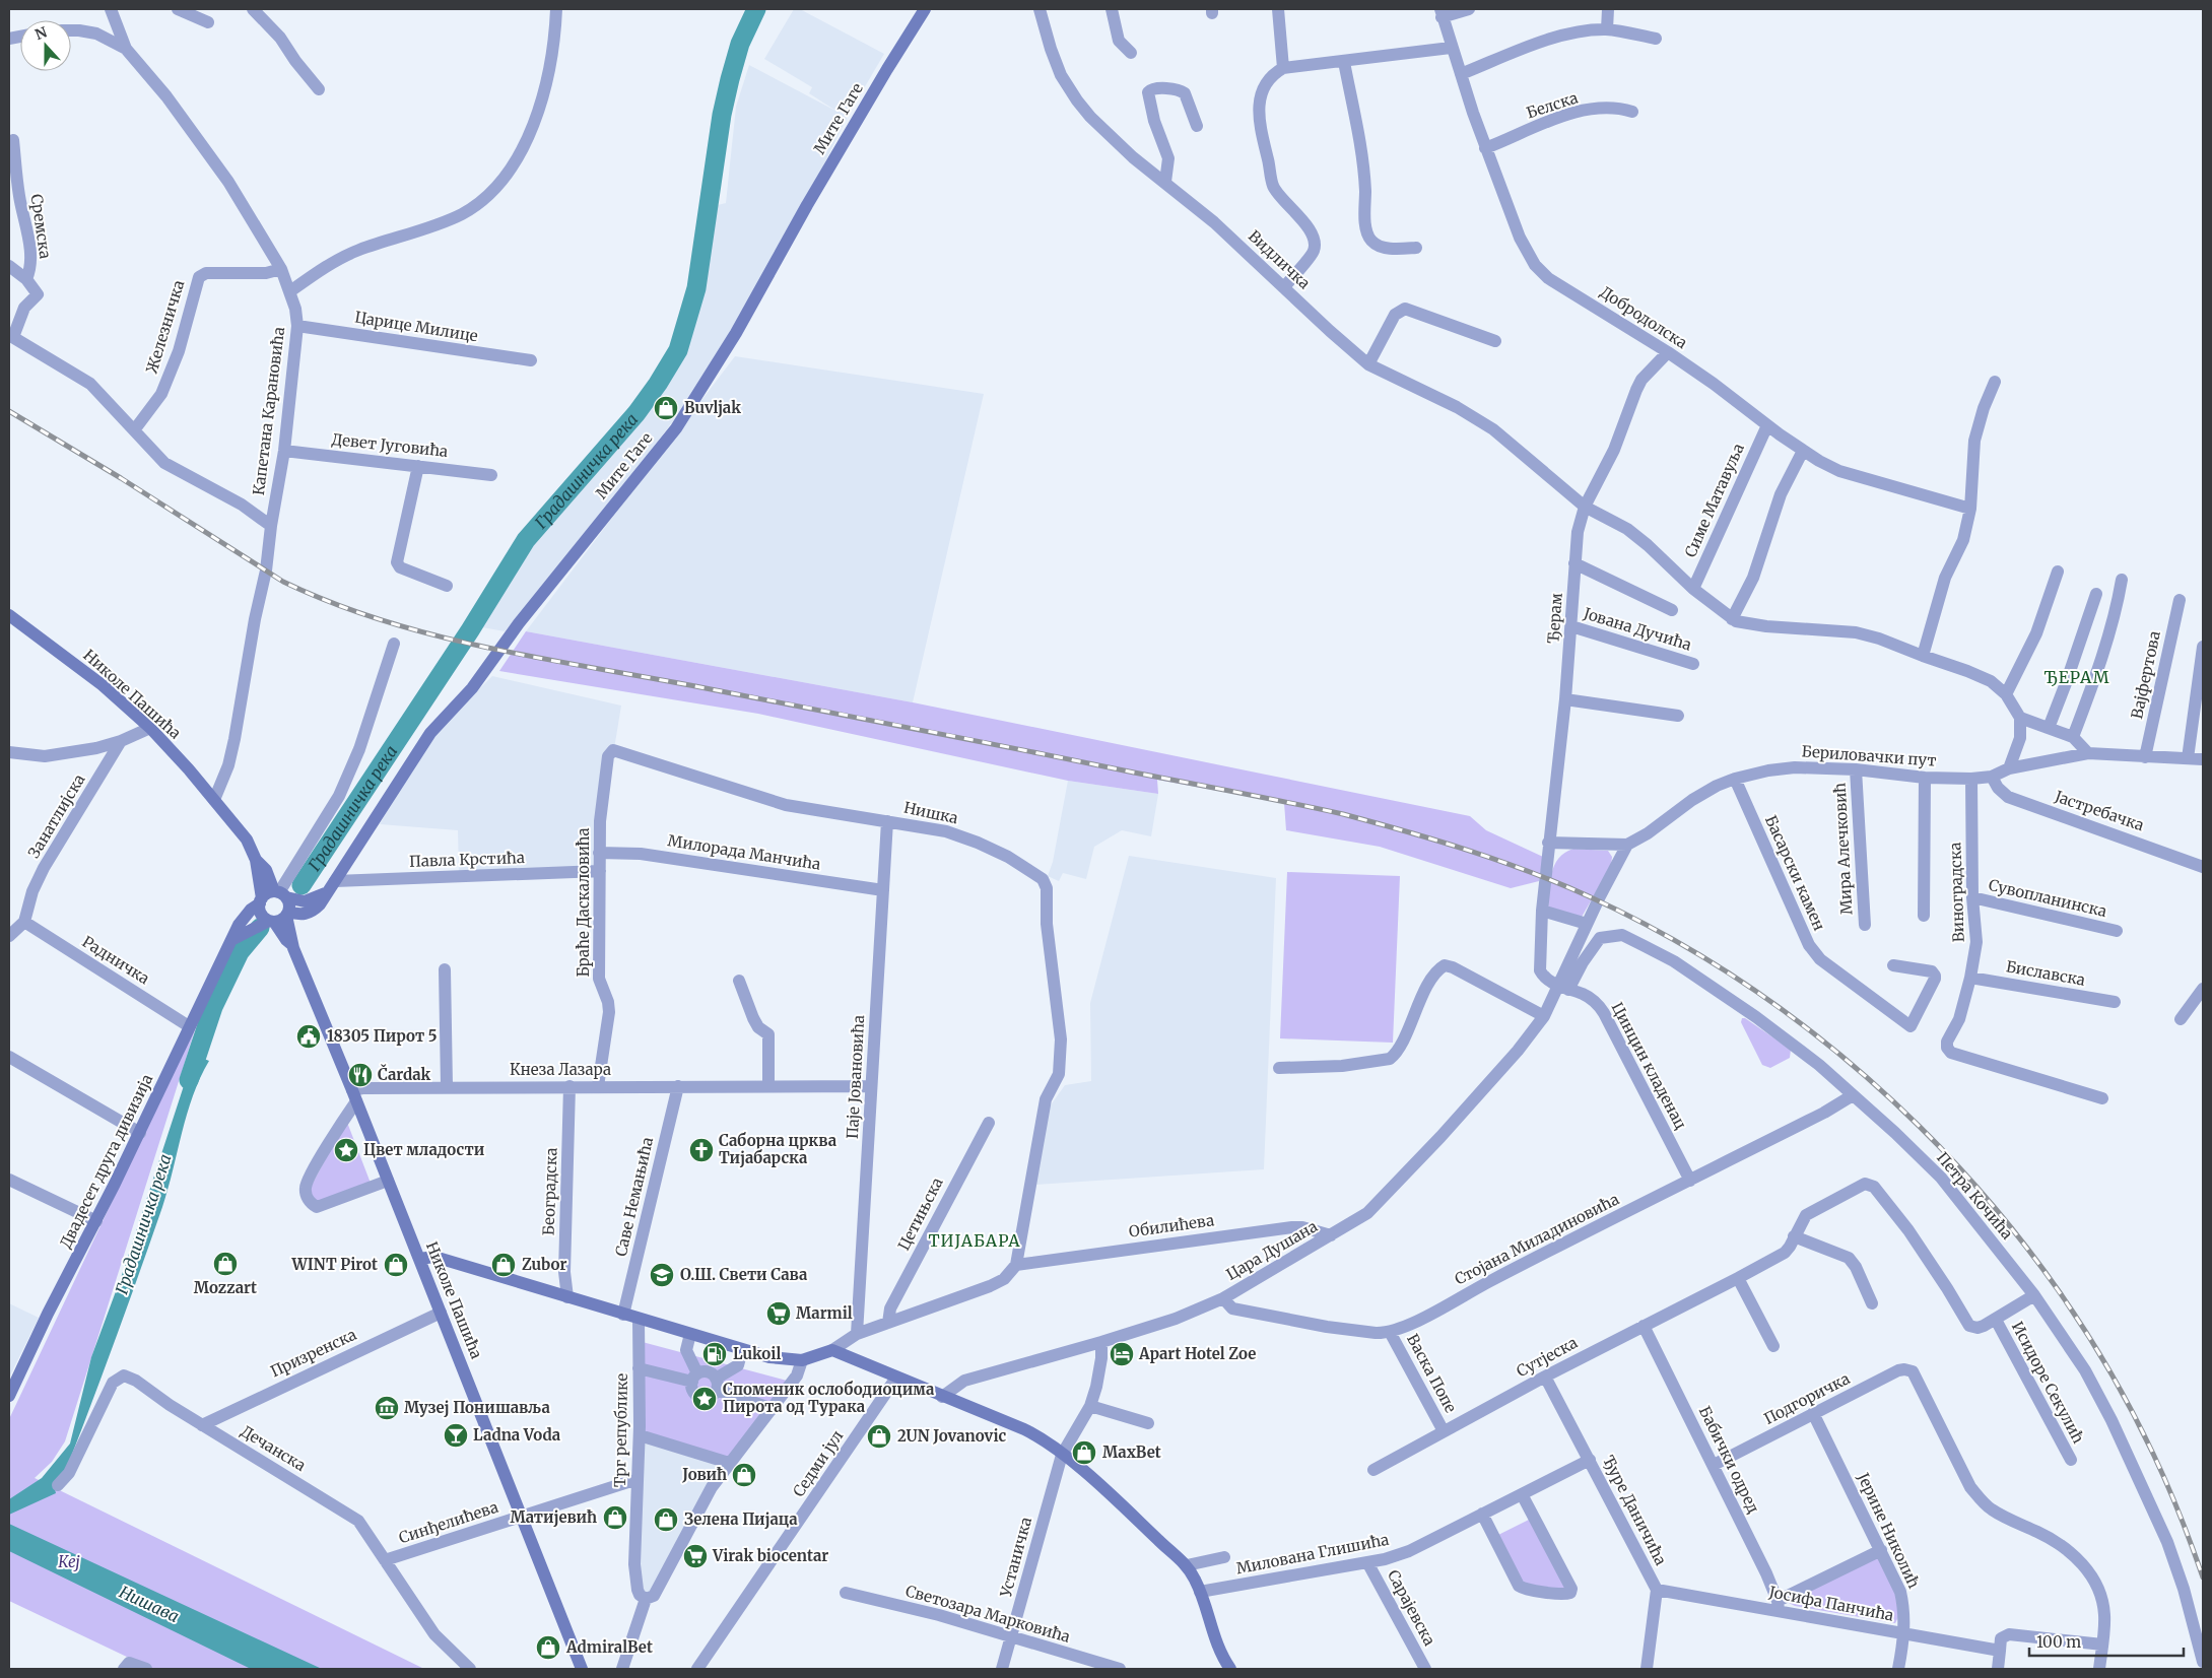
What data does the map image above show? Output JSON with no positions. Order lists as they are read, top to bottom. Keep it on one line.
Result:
{"streets":{"main road":["Мите Гаге","Николе Пашића","Двадесет друга дивизија"],"street":["Белска","Сремска","Видличка","Добродолска","Железничка","Царице Милице","Капетана Карановића","Девет Југовића","Симе Матавуља","Ђерам","Јована Дучића","Вајфертова","Бериловачки пут","Јастребачка","Нишка","Занатлијска","Мира Алечковић","Милорада Манчића","Павла Крстића","Басарски камен","Виноградска","Сувопланинска","Браће Даскаловића","Радничка","Биславска","Цинцин кладенац","Кнеза Лазара","Паје Јовановића","Београдска","Петра Кочића","Саве Немањића","Цетињска","Обилићева","Стојана Миладиновића","Цара Душана","Призренска","Сутјеска","Васка Попе","Исидоре Секулић","Подгоричка","Трг републике","Дечанска","Бабички одред","Седми јул","Ђуре Даничића","Синђелићева","Јерине Николић","Милована Глишића","Устаничка","Јосифа Панчића","Сарајевска","Светозара Марковића"]},"crossings":[["Белска","Добродолска"],["Мите Гаге","Павла Крстића"],["Видличка","Симе Матавуља"],["Видличка","Ђерам"],["Добродолска","Симе Матавуља"],["Добродолска","Ђерам"],["Железничка","Капетана Карановића"],["Царице Милице","Капетана Карановића"],["Капетана Карановића","Девет Југовића"],["Капетана Карановића","Николе Пашића"],["Ђерам","Јована Дучића"],["Вајфертова","Бериловачки пут"],["Николе Пашића","Кнеза Лазара"],["Николе Пашића","Двадесет друга дивизија"],["Николе Пашића","Призренска"],["Николе Пашића","Синђелићева"],["Бериловачки пут","Јастребачка"],["Бериловачки пут","Мира Алечковић"],["Бериловачки пут","Басарски камен"],["Бериловачки пут","Виноградска"],["Нишка","Браће Даскаловића"],["Нишка","Паје Јовановића"],["Нишка","Обилићева"],["Занатлијска","Радничка"],["Милорада Манчића","Браће Даскаловића"],["Милорада Манчића","Паје Јовановића"],["Павла Крстића","Браће Даскаловића"],["Виноградска","Сувопланинска"],["Виноградска","Биславска"],["Браће Даскаловића","Кнеза Лазара"],["Радничка","Двадесет друга дивизија"],["Цинцин кладенац","Петра Кочића"],["Цинцин кладенац","Стојана Миладиновића"],["Цинцин кладенац","Цара Душана"],["Кнеза Лазара","Паје Јовановића"],["Кнеза Лазара","Београдска"],["Кнеза Лазара","Саве Немањића"],["Петра Кочића","Стојана Миладиновића"],["Петра Кочића","Цара Душана"],["Петра Кочића","Сутјеска"],["Обилићева","Цара Душана"],["Стојана Миладиновића","Цара Душана"],["Стојана Миладиновића","Васка Попе"],["Цара Душана","Устаничка"],["Призренска","Дечанска"],["Сутјеска","Васка Попе"],["Сутјеска","Исидоре Секулић"],["Сутјеска","Бабички одред"],["Сутјеска","Ђуре Даничића"],["Подгоричка","Бабички одред"],["Подгоричка","Јерине Николић"],["Трг републике","Синђелићева"],["Дечанска","Синђелићева"],["Бабички одред","Јосифа Панчића"],["Ђуре Даничића","Милована Глишића"],["Ђуре Даничића","Јосифа Панчића"],["Јерине Николић","Јосифа Панчића"],["Милована Глишића","Сарајевска"],["Устаничка","Светозара Марковића"]],"districts":["ЂЕРАМ","ТИЈАБАРА"],"water":["Градашничка река","Нишава"],"parks":["Кеј"],"places":{"shop":["Buvljak","Mozzart","WINT Pirot","Zubor","2UN Jovanovic","MaxBet","Јовић","Матијевић","Зелена Пијаца","AdmiralBet"],"public building":["18305 Пирот 5"],"restaurant":["Čardak"],"place":["Цвет младости","Споменик ослободиоцима Пирота од Турака"],"church":["Саборна црква Тијабарска"],"school or university":["О.Ш. Свети Сава"],"supermarket":["Marmil","Virak biocentar"],"fuel station":["Lukoil"],"hotel":["Apart Hotel Zoe"],"museum":["Музеј Понишавља"],"bar":["Ladna Voda"]},"scale_bar":"100 m","north":"top"}
